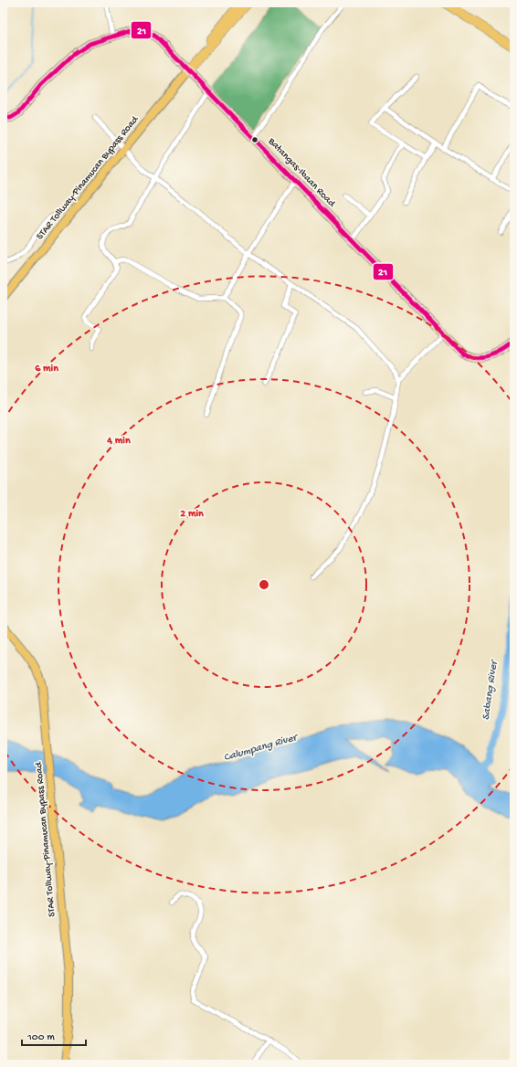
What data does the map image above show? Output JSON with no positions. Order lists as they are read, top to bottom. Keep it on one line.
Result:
{"streets":{"main road":["Batangas-Ibaan Road","STAR Tollway-Pinamucan Bypass Road"]},"crossings":[["Batangas-Ibaan Road","STAR Tollway-Pinamucan Bypass Road"]],"water":["Sabang River","Calumpang River"],"lines":["transit line 21"],"scale_bar":"100 m","rings":["6 min","4 min","2 min"]}
